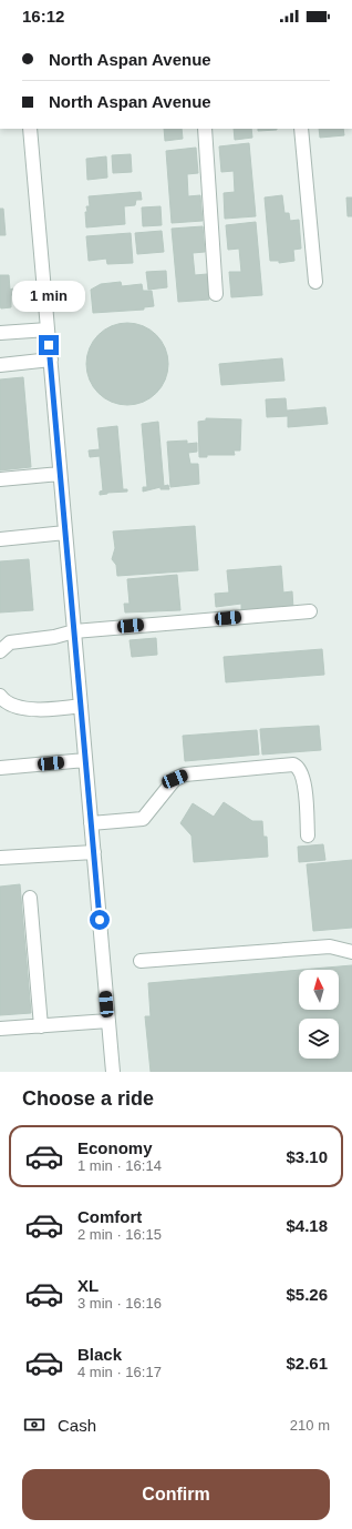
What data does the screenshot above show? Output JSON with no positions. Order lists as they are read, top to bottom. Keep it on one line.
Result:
{"north":"top","page":{"status":"16:12","banner":["North Aspan Avenue","North Aspan Avenue"],"bubble":"1 min","heading":"Choose a ride","list":[{"name":"Economy","note":"1 min · 16:14","value":"$3.10"},{"name":"Comfort","note":"2 min · 16:15","value":"$4.18"},{"name":"XL","note":"3 min · 16:16","value":"$5.26"},{"name":"Black","note":"4 min · 16:17","value":"$2.61"}],"pay":["Cash","210 m"],"buttons":"Confirm"}}
